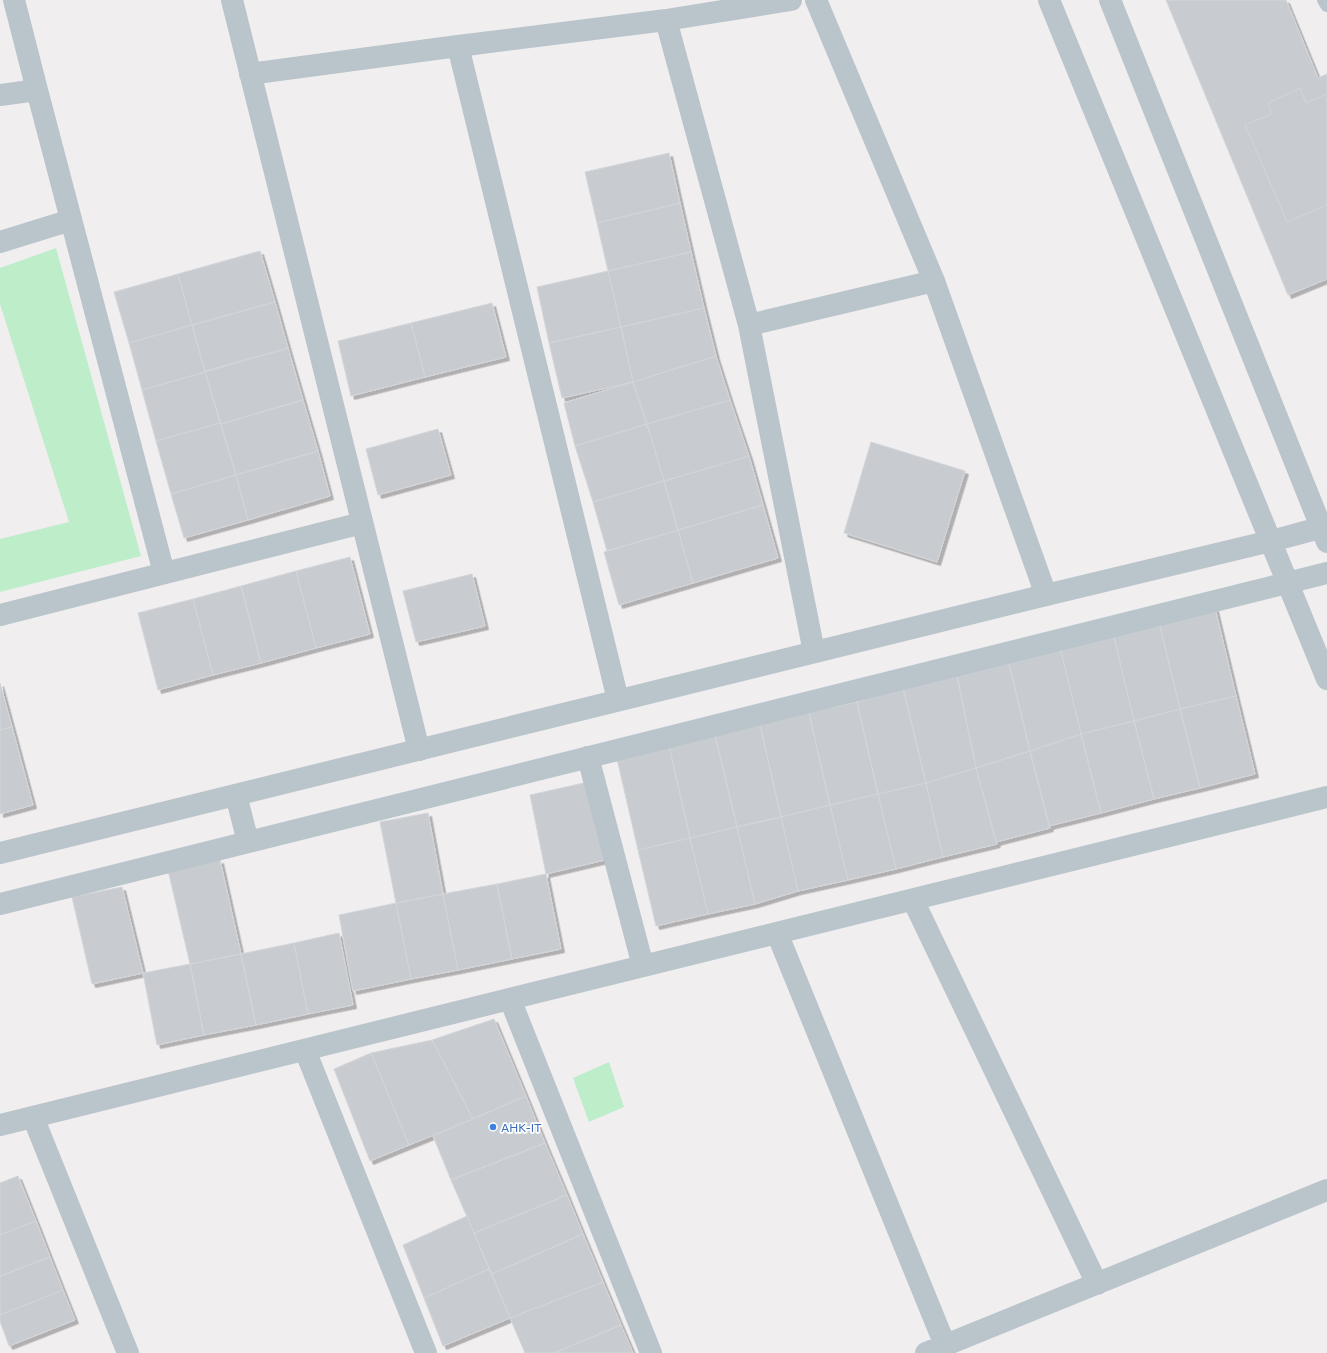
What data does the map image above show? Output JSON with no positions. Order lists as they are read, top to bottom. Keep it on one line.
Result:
{"places":["AHK-IT"]}
